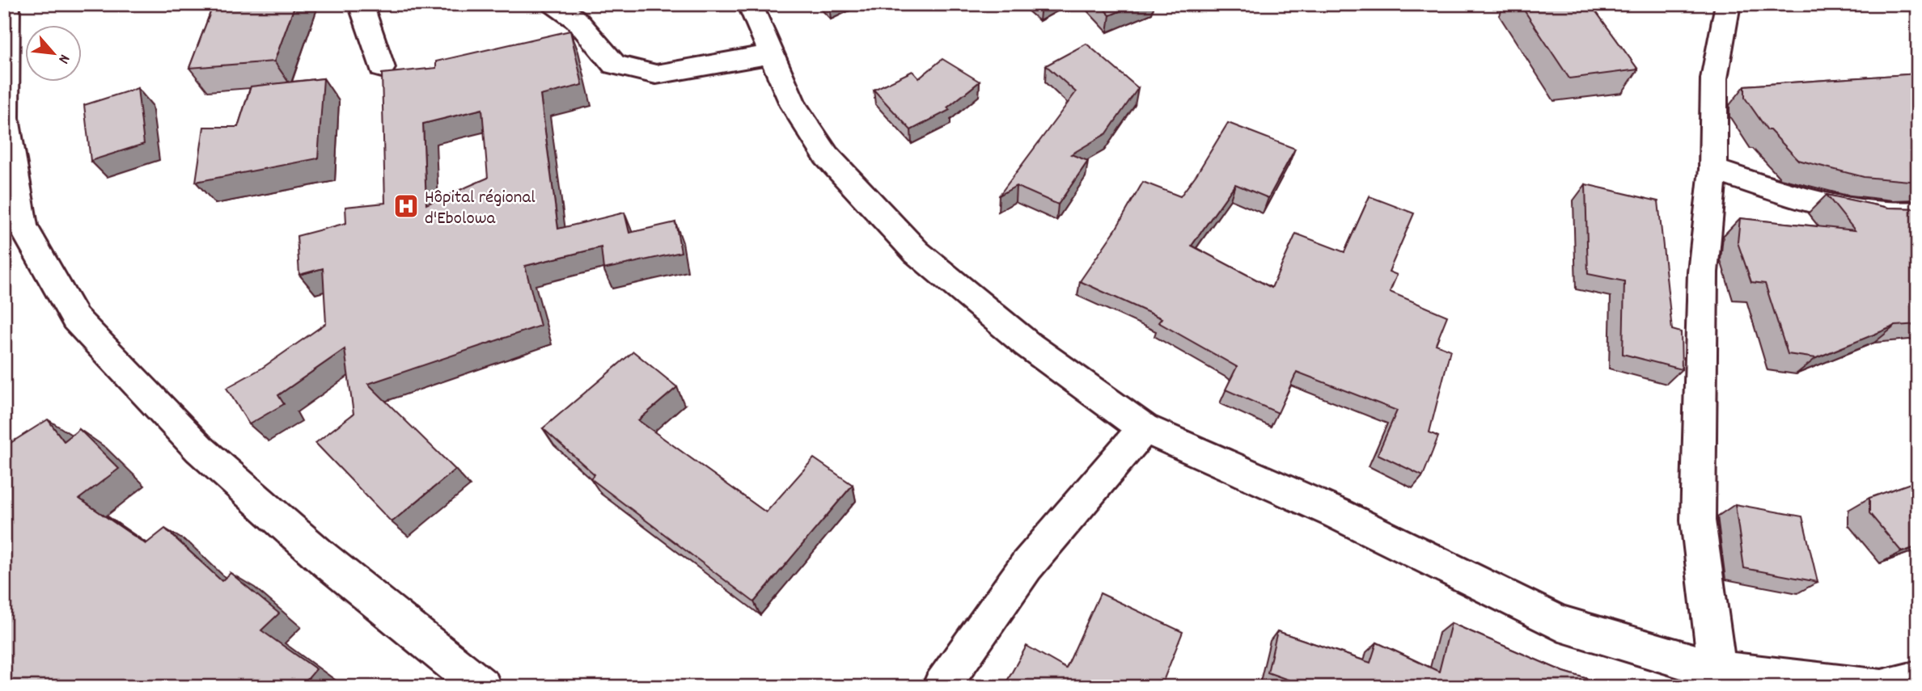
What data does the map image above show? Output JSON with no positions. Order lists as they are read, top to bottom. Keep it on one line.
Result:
{"places":{"hospital":["Hôpital régional d'Ebolowa"]},"north":"bottom right"}
